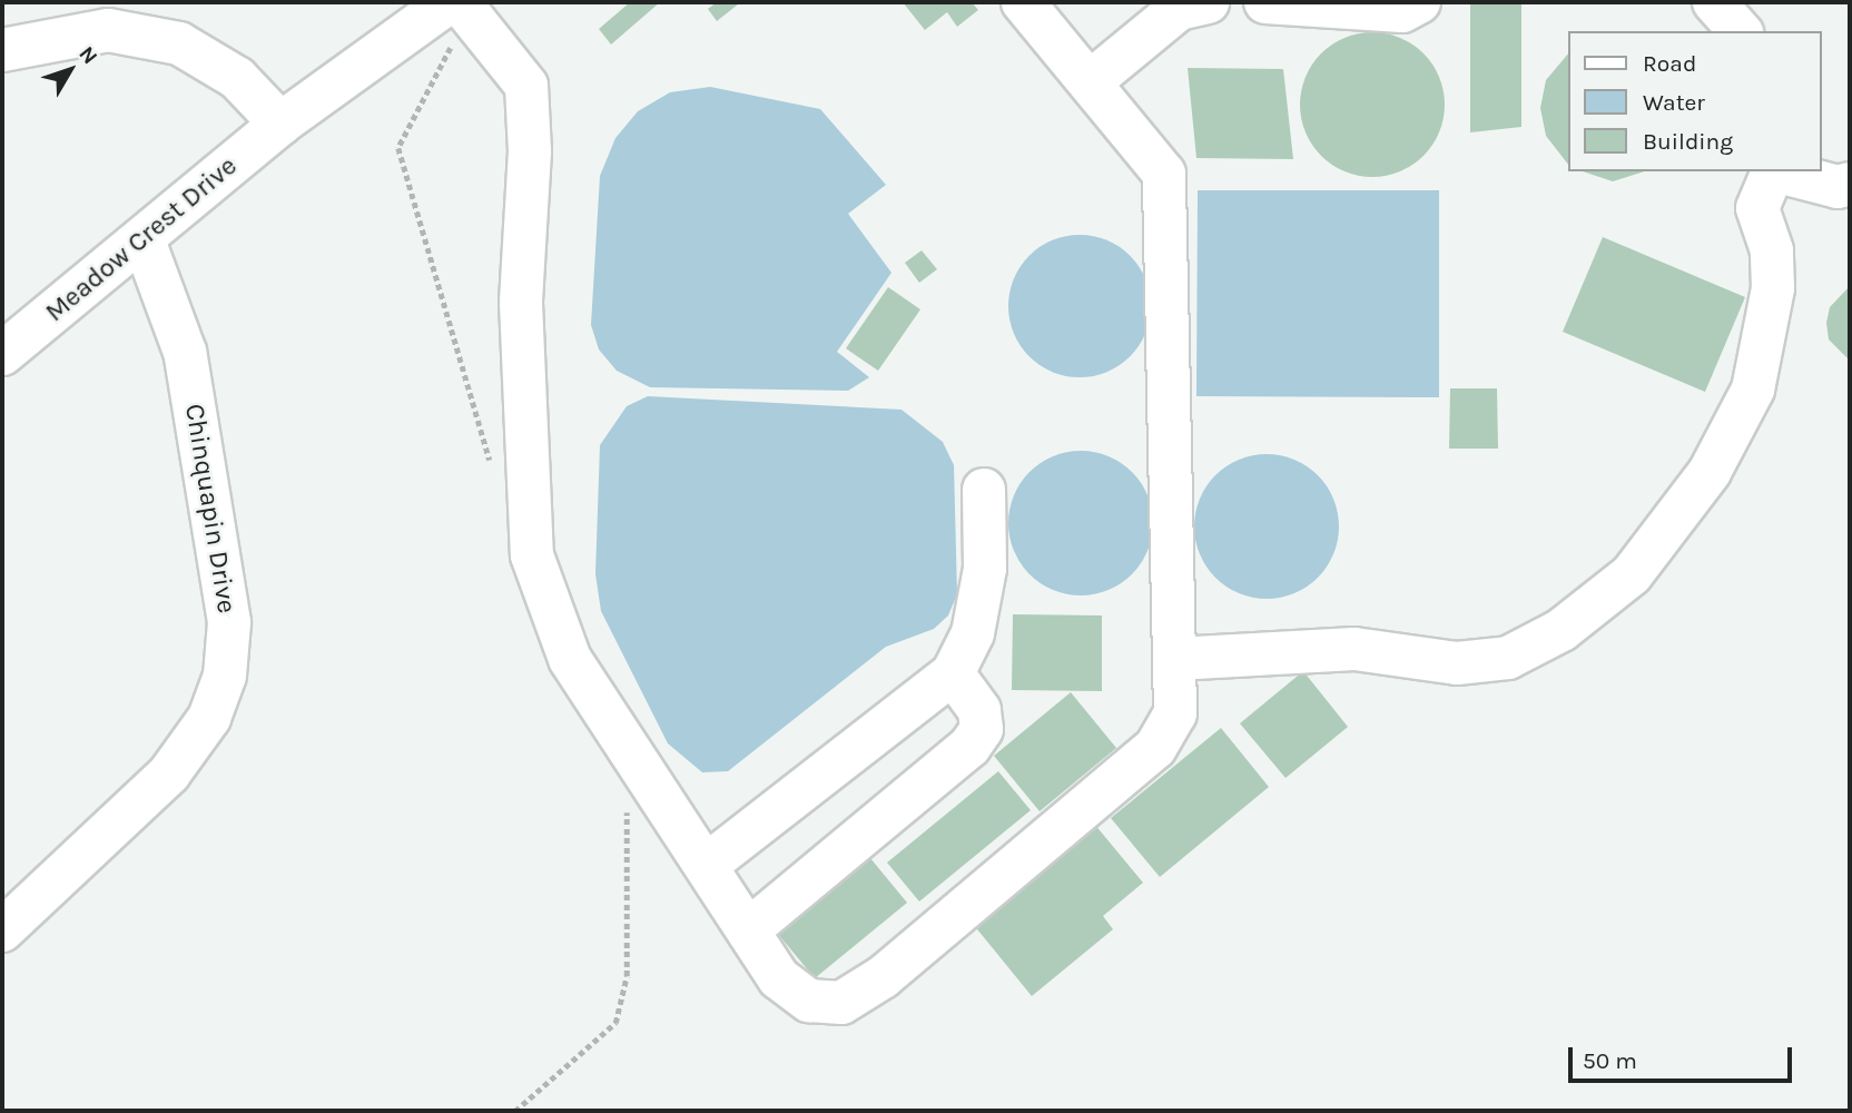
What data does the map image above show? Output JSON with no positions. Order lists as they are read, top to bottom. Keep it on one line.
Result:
{"streets":{"street":["Meadow Crest Drive","Chinquapin Drive"]},"crossings":[["Meadow Crest Drive","Chinquapin Drive"]],"legend":["Road","Water","Building"],"scale_bar":"50 m","north":"top right"}
